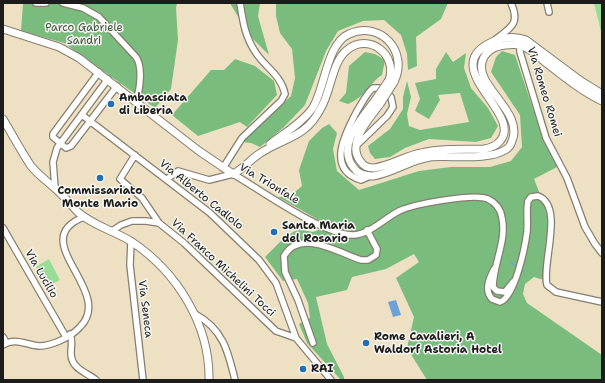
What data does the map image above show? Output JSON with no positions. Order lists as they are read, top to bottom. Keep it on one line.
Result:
{"streets":{"main road":["Via Trionfale"],"street":["Via Romeo Romei","Via Alberto Cadlolo","Via Franco Michelini Tocci","Via Lucilio","Via Seneca"]},"crossings":[["Via Alberto Cadlolo","Via Franco Michelini Tocci"]],"parks":["Parco Gabriele Sandri"],"places":["Ambasciata di Liberia","Commissariato Monte Mario","Santa Maria del Rosario","Rome Cavalieri, A Waldorf Astoria Hotel","RAI"]}
